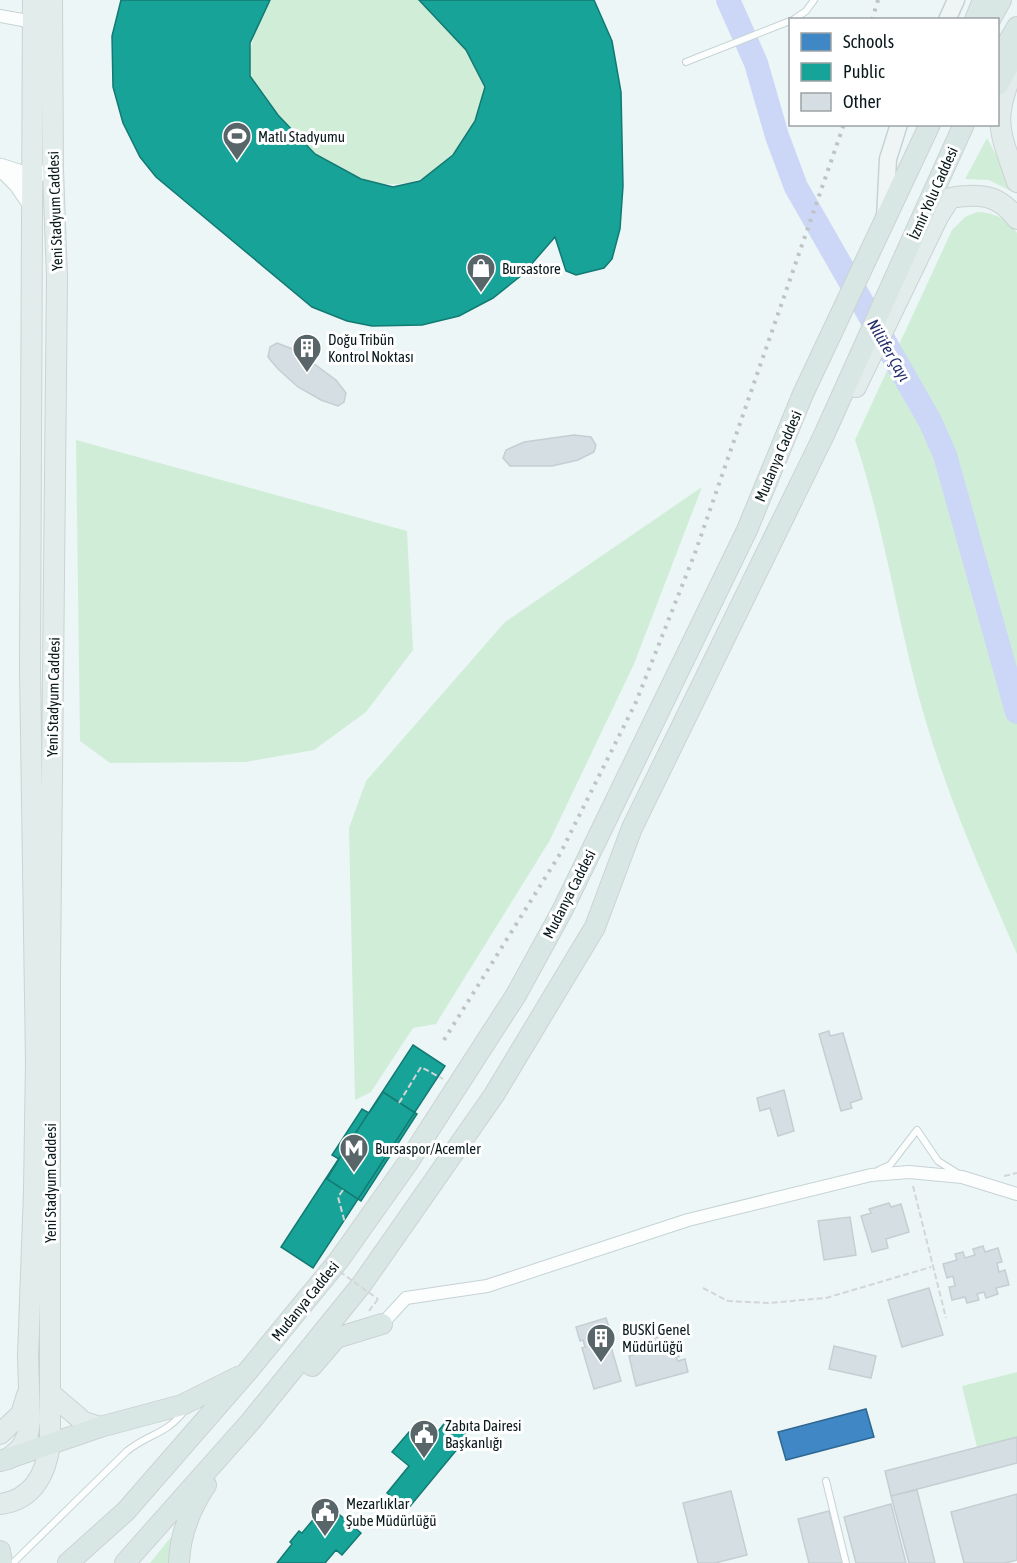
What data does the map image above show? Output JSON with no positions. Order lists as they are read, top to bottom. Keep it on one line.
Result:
{"streets":{"highway":["İzmir Yolu Caddesi","Mudanya Caddesi"],"main road":["Yeni Stadyum Caddesi"]},"crossings":[["İzmir Yolu Caddesi","Mudanya Caddesi"]],"water":["Nilüfer Çayı"],"places":{"sports":["Matlı Stadyumu"],"shop":["Bursastore"],"building":["Doğu Tribün Kontrol Noktası","BUSKİ Genel Müdürlüğü"],"metro station":["Bursaspor/Acemler"],"public building":["Zabıta Dairesi Başkanlığı","Mezarlıklar Şube Müdürlüğü"]},"legend":["Schools","Public","Other"]}
